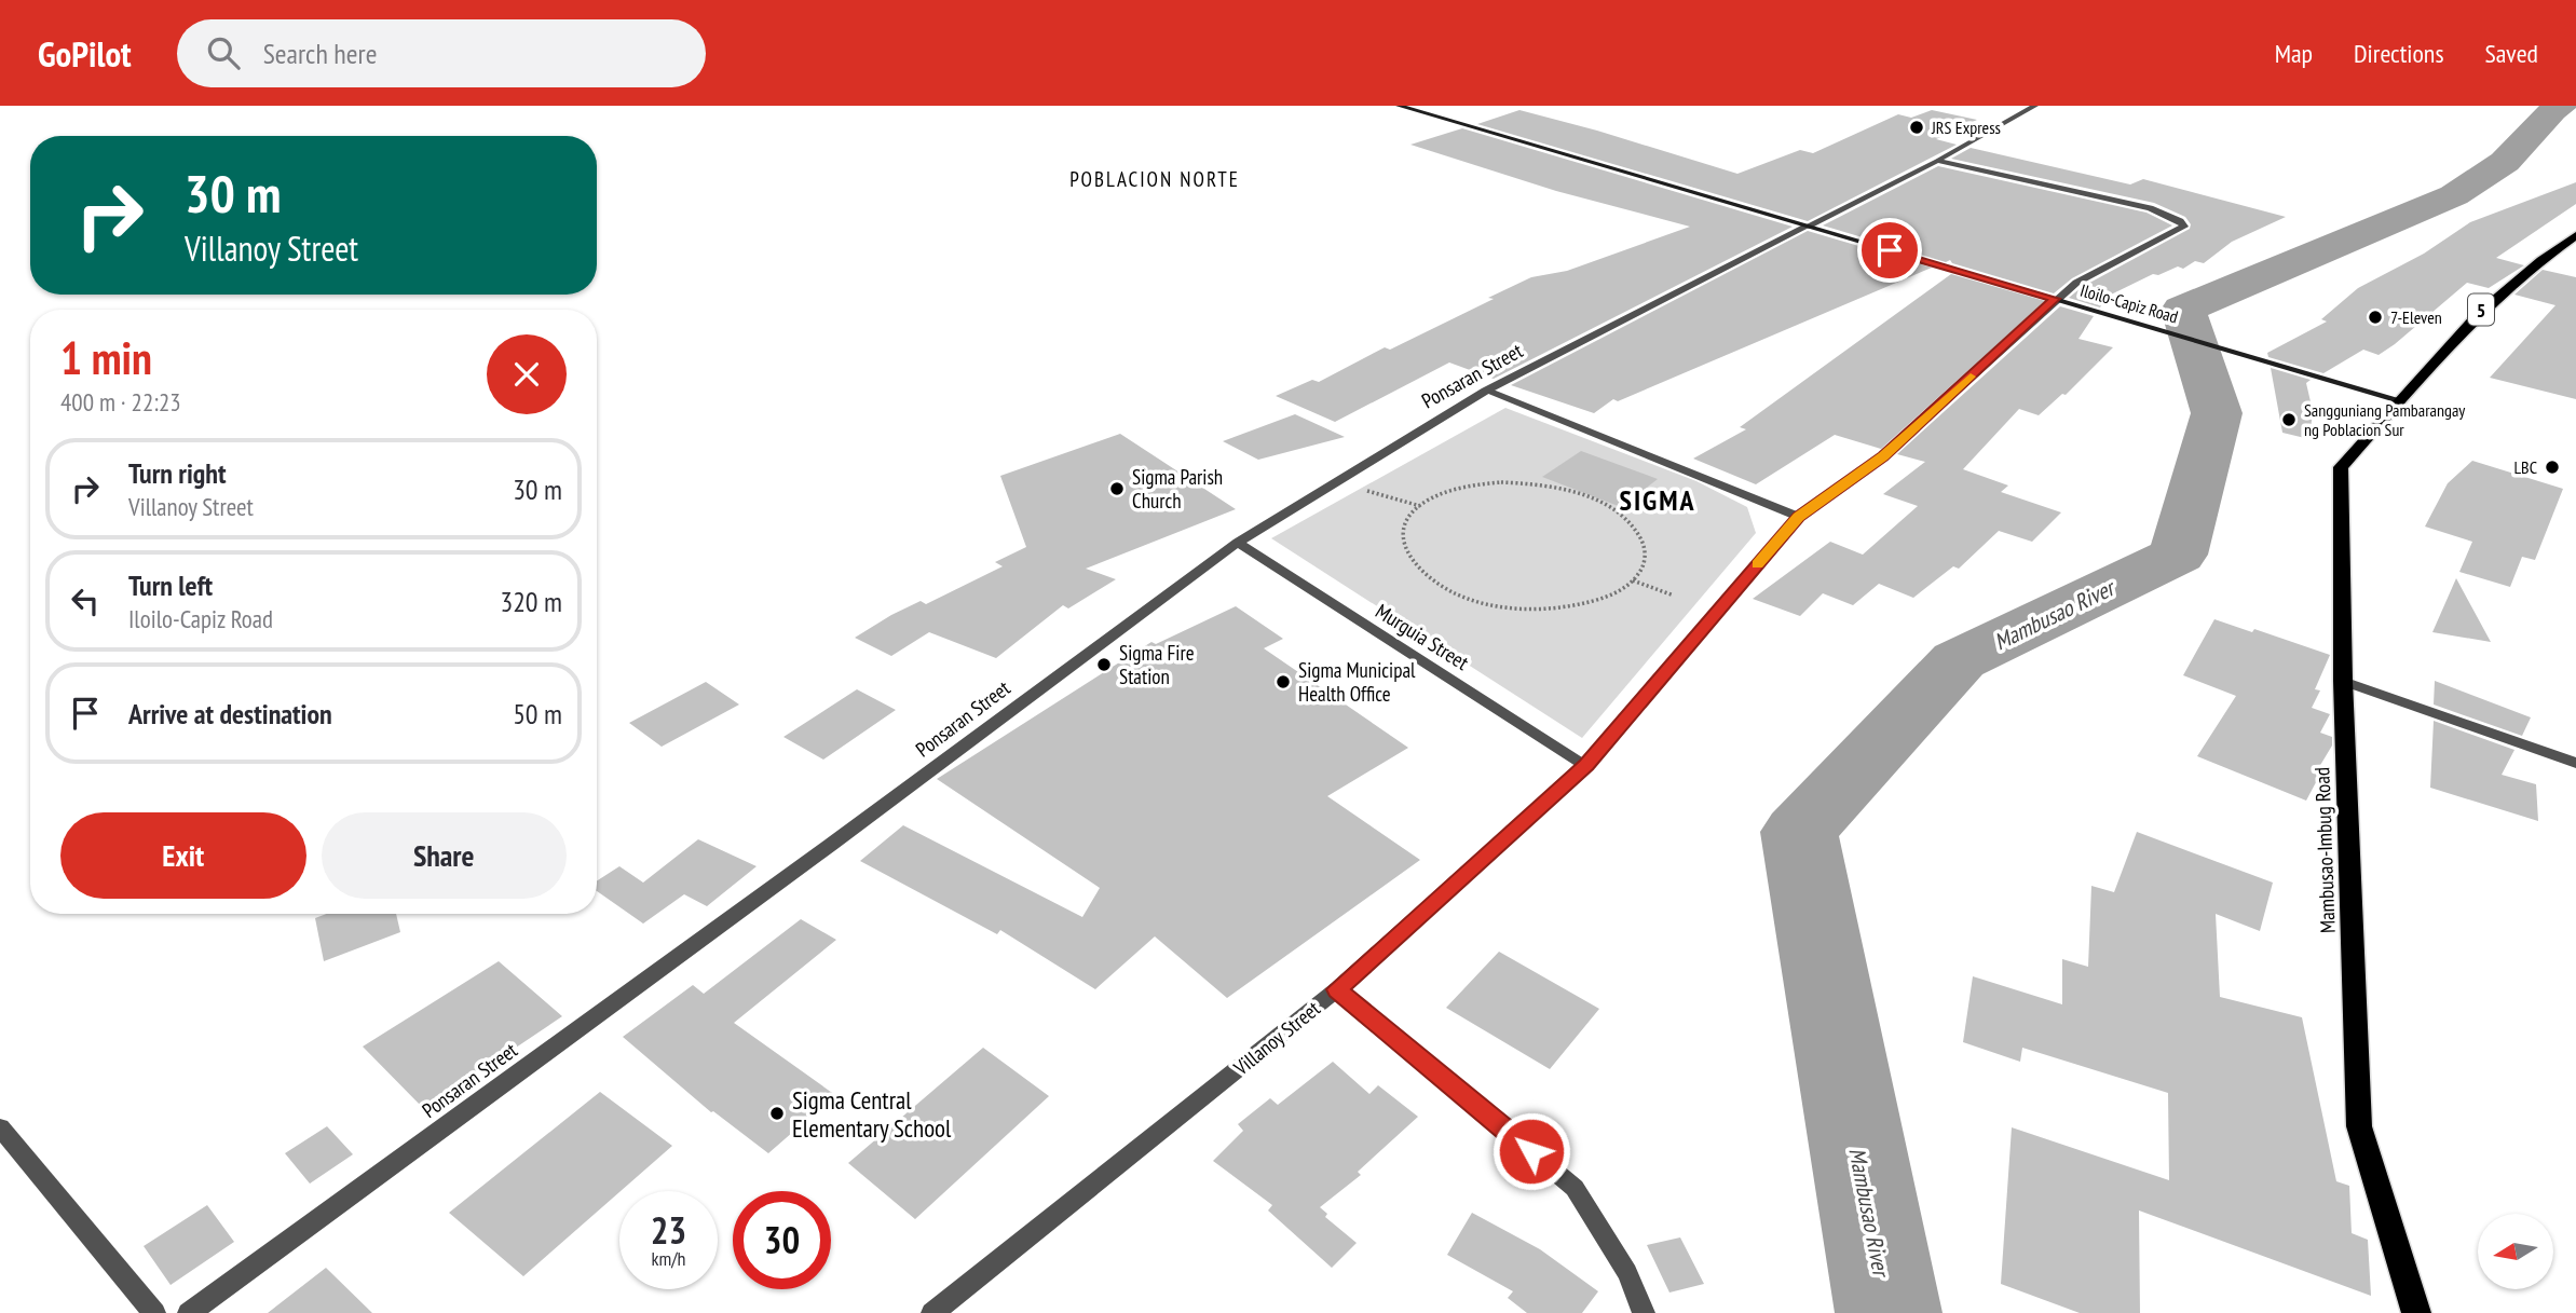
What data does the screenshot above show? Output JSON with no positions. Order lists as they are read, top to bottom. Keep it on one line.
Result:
{"streets":{"main road":["Iloilo-Capiz Road","5","Mambusao-Imbug Road"],"street":["Ponsaran Street","Murguia Street","Villanoy Street"]},"crossings":[["Iloilo-Capiz Road","5"],["Iloilo-Capiz Road","Ponsaran Street"],["Iloilo-Capiz Road","Mambusao-Imbug Road"],["Iloilo-Capiz Road","Villanoy Street"],["5","Mambusao-Imbug Road"],["Ponsaran Street","Murguia Street"],["Ponsaran Street","Villanoy Street"],["Murguia Street","Villanoy Street"]],"districts":["POBLACION NORTE","SIGMA"],"water":["Mambusao River"],"places":["JRS Express","7-Eleven","Sangguniang Pambarangay ng Poblacion Sur","LBC","Sigma Parish Church","Sigma Fire Station","Sigma Municipal Health Office","Sigma Central Elementary School"],"north":"left","page":{"header":"GoPilot","search":"Search here","nav":["Map","Directions","Saved"],"turn":["30 m","Villanoy Street"],"heading":["1 min","400 m · 22:23"],"list":[{"name":"Turn right","note":"Villanoy Street","value":"30 m"},{"name":"Turn left","note":"Iloilo-Capiz Road","value":"320 m"},{"name":"Arrive at destination","value":"50 m"}],"buttons":["Exit","Share"],"speed":"23 km/h","limit":"30"}}
